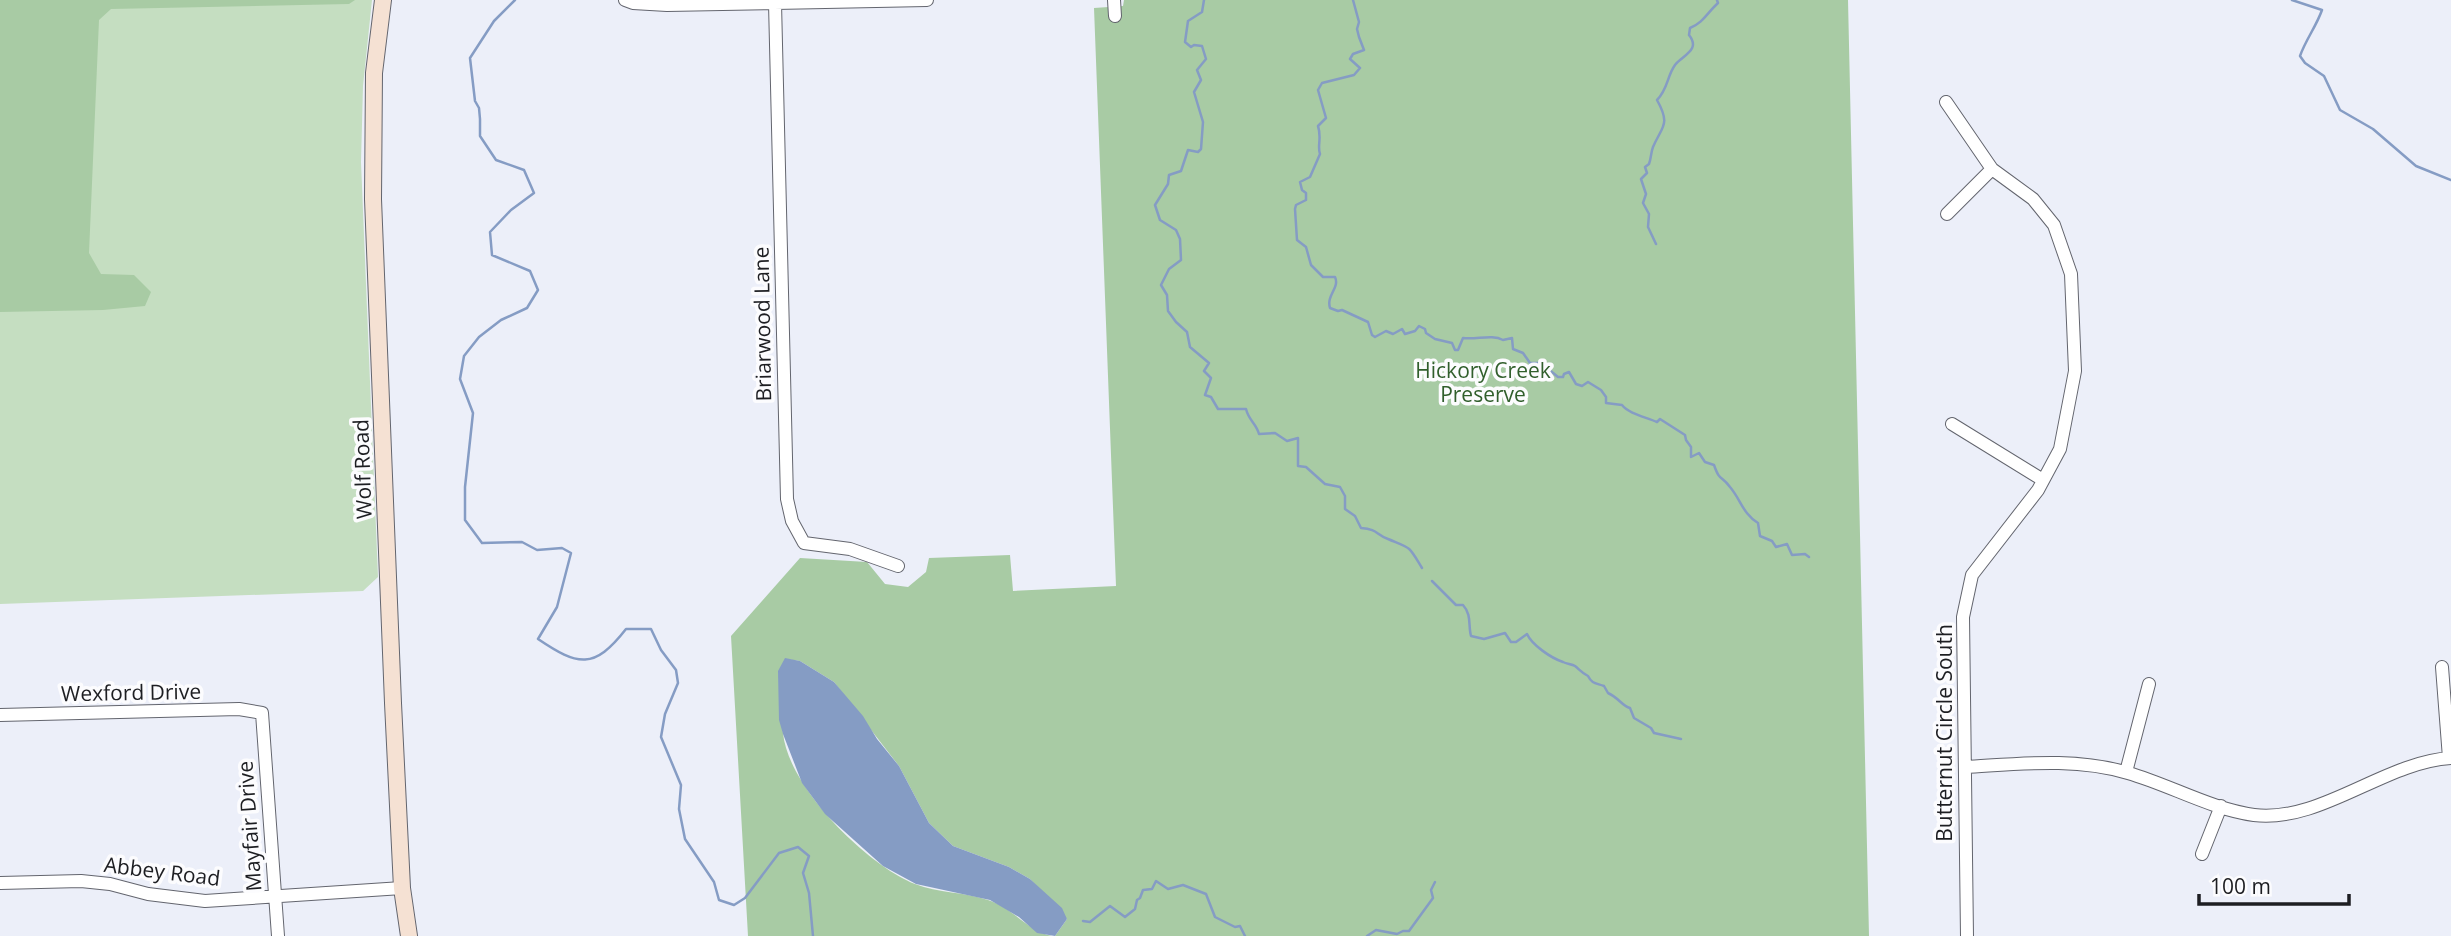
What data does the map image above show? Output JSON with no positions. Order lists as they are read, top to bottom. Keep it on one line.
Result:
{"streets":{"main road":["Wolf Road"],"street":["Briarwood Lane","Wexford Drive","Butternut Circle South","Mayfair Drive","Abbey Road"]},"crossings":[["Wolf Road","Abbey Road"],["Wexford Drive","Mayfair Drive"],["Mayfair Drive","Abbey Road"]],"parks":["Hickory Creek Preserve"],"scale_bar":"100 m"}
